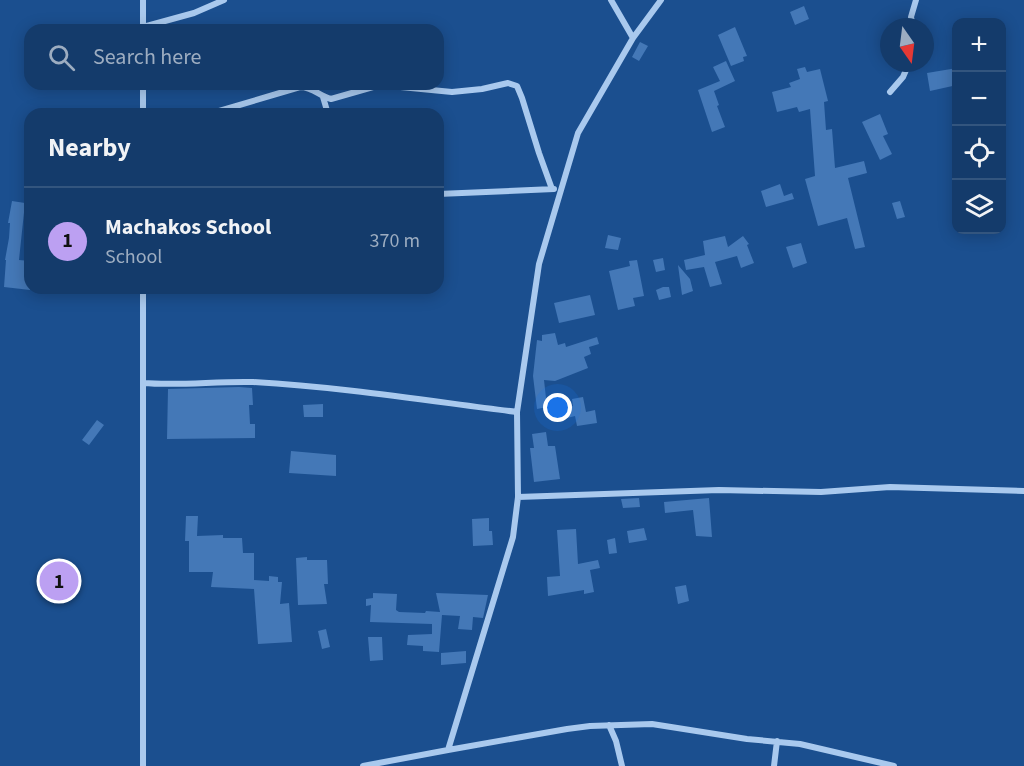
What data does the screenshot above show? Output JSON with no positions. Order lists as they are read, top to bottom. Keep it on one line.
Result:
{"north":"bottom","page":{"map_buttons":["+","−"],"search":"Search here","heading":"Nearby","list":[{"mark":"1","name":"Machakos School","note":"School","value":"370 m"}],"pins":"1"}}
